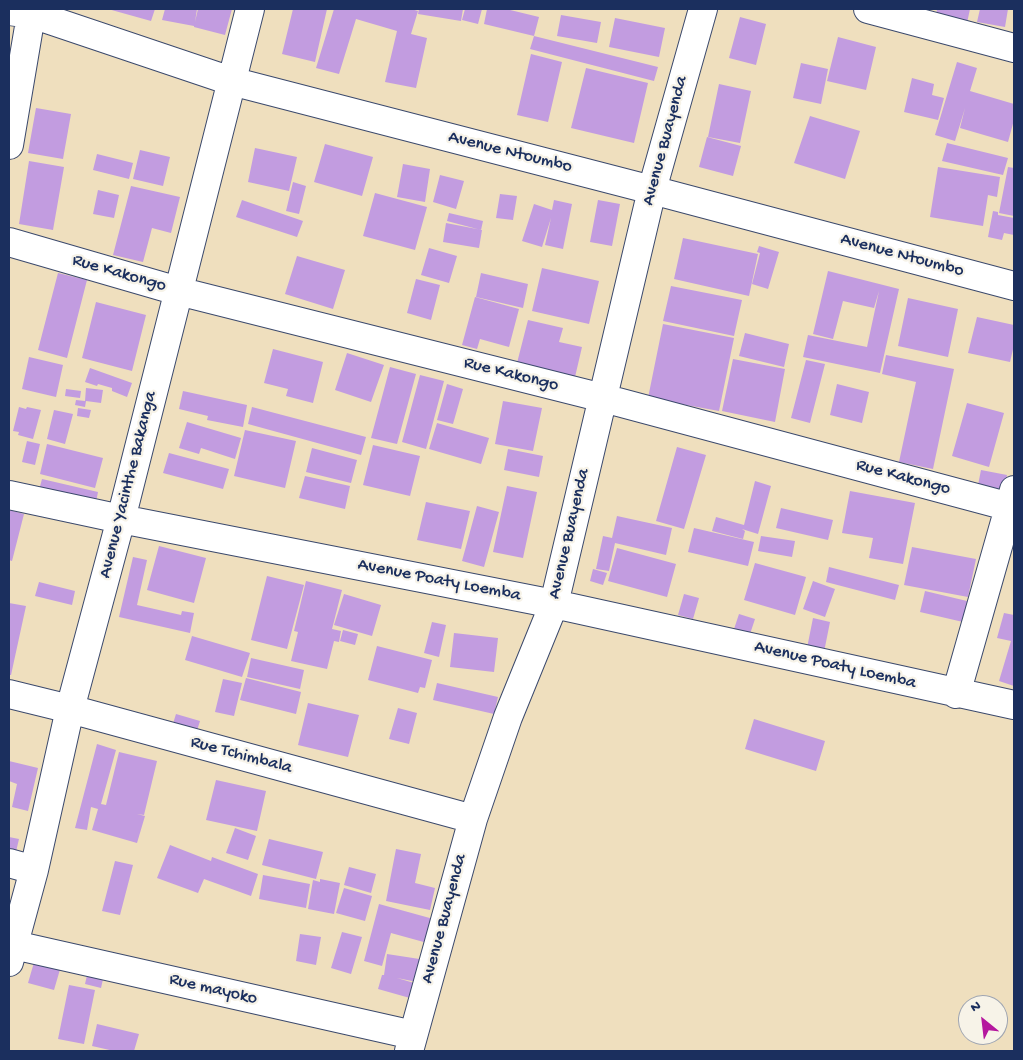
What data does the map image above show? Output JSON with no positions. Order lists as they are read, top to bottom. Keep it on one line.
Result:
{"streets":{"street":["Avenue Buayenda","Avenue Ntoumbo","Rue Kakongo","Avenue Yacinthe Bakanga","Avenue Poaty Loemba","Rue Tchimbala","Rue mayoko"]},"crossings":[["Avenue Buayenda","Avenue Ntoumbo"],["Avenue Buayenda","Rue Kakongo"],["Avenue Buayenda","Avenue Poaty Loemba"],["Avenue Buayenda","Rue Tchimbala"],["Avenue Buayenda","Rue mayoko"],["Avenue Ntoumbo","Avenue Yacinthe Bakanga"],["Rue Kakongo","Avenue Yacinthe Bakanga"],["Avenue Yacinthe Bakanga","Avenue Poaty Loemba"],["Avenue Yacinthe Bakanga","Rue Tchimbala"],["Avenue Yacinthe Bakanga","Rue mayoko"]],"north":"top left"}
